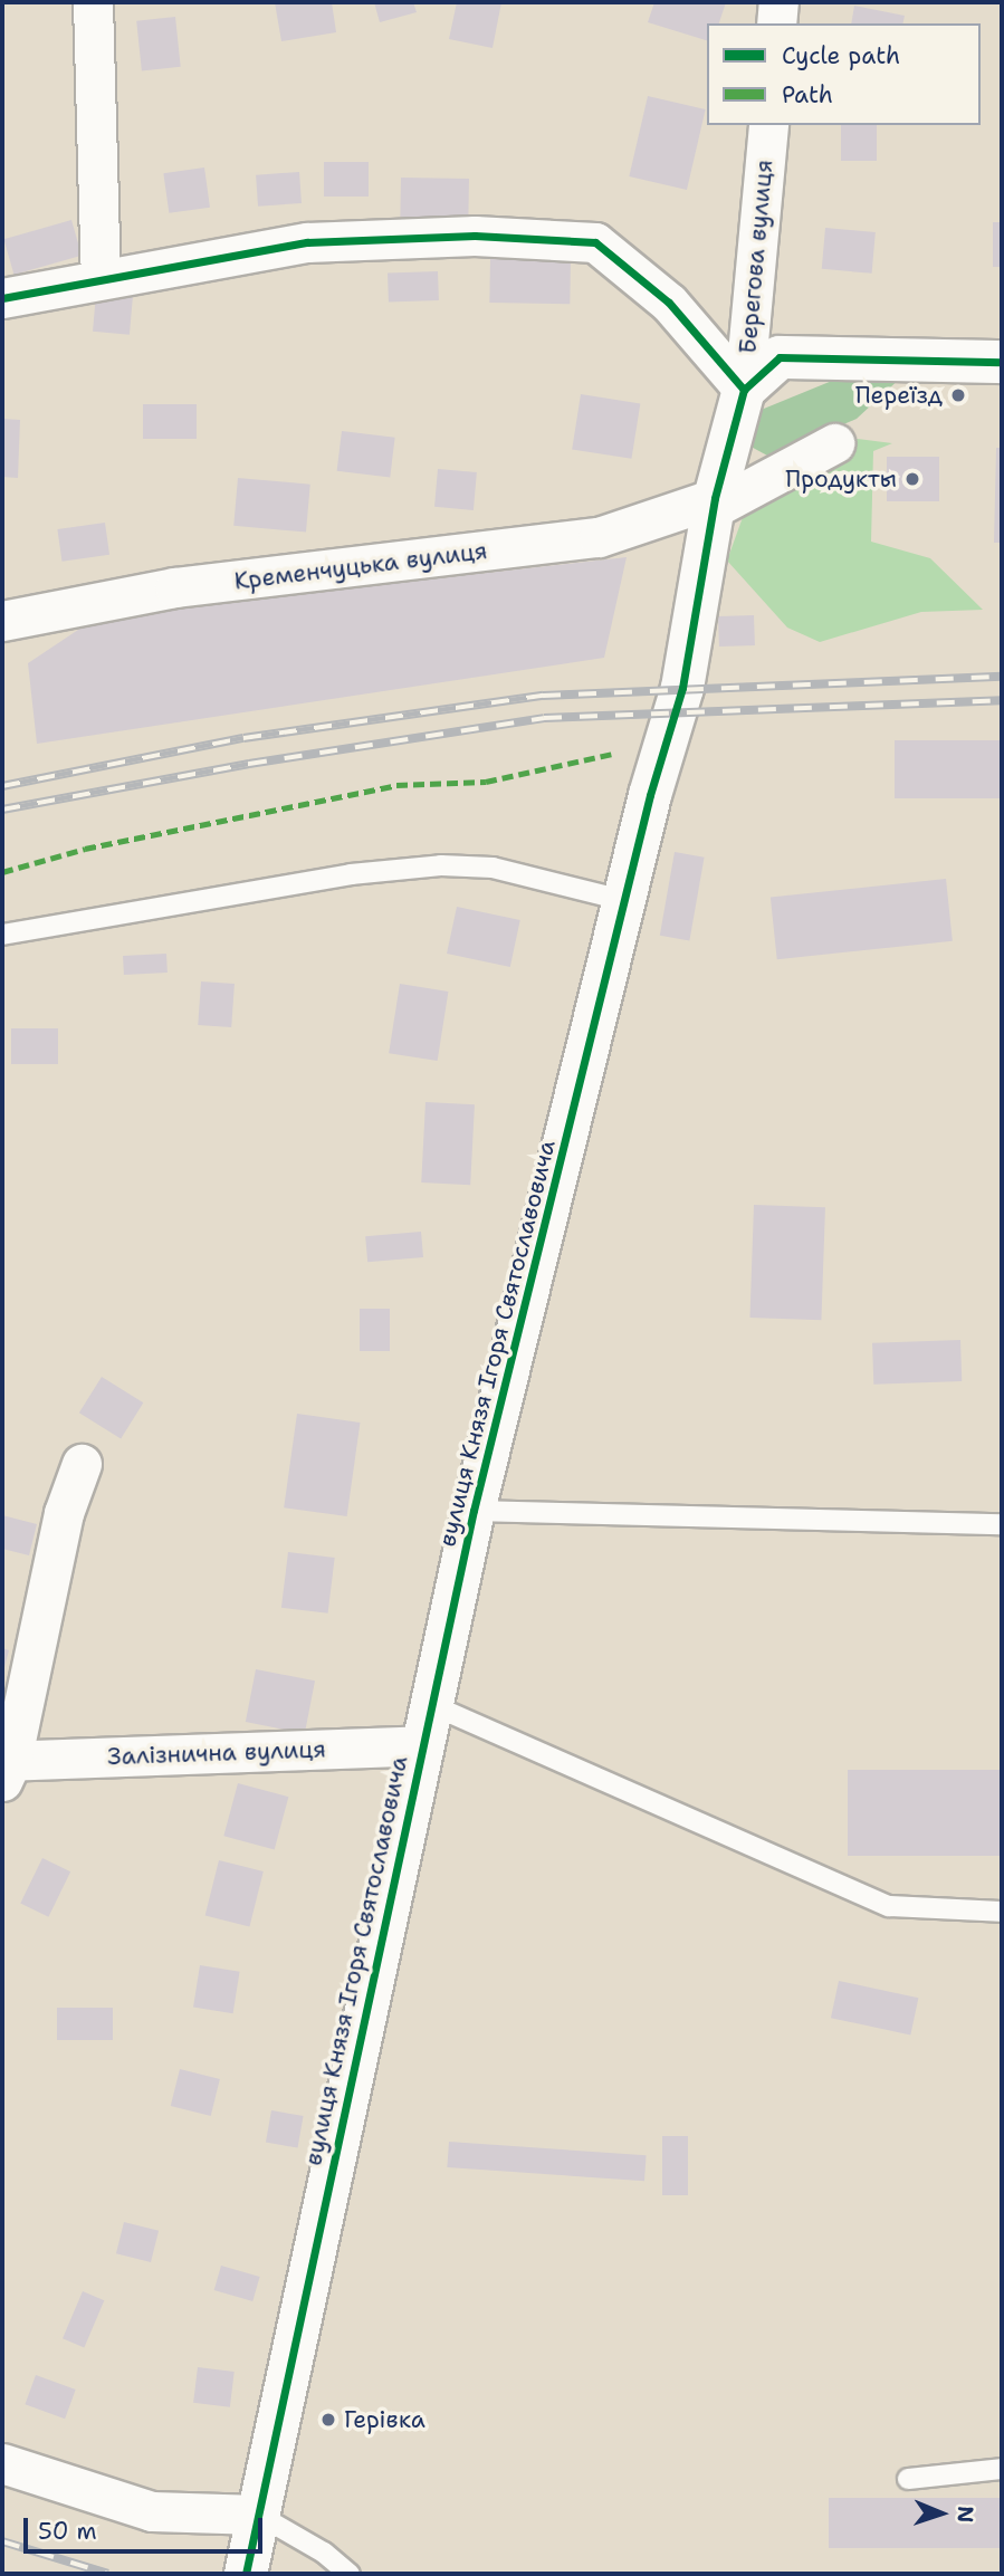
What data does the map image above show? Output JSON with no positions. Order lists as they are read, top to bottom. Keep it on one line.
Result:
{"streets":{"street":["Берегова вулиця","Кременчуцька вулиця","вулиця Князя Ігоря Святославовича","Залізнична вулиця"]},"crossings":[["Берегова вулиця","вулиця Князя Ігоря Святославовича"],["Кременчуцька вулиця","вулиця Князя Ігоря Святославовича"],["вулиця Князя Ігоря Святославовича","Залізнична вулиця"]],"places":["Переїзд","Продукты","Герівка"],"legend":["Cycle path","Path"],"scale_bar":"50 m","north":"right"}
